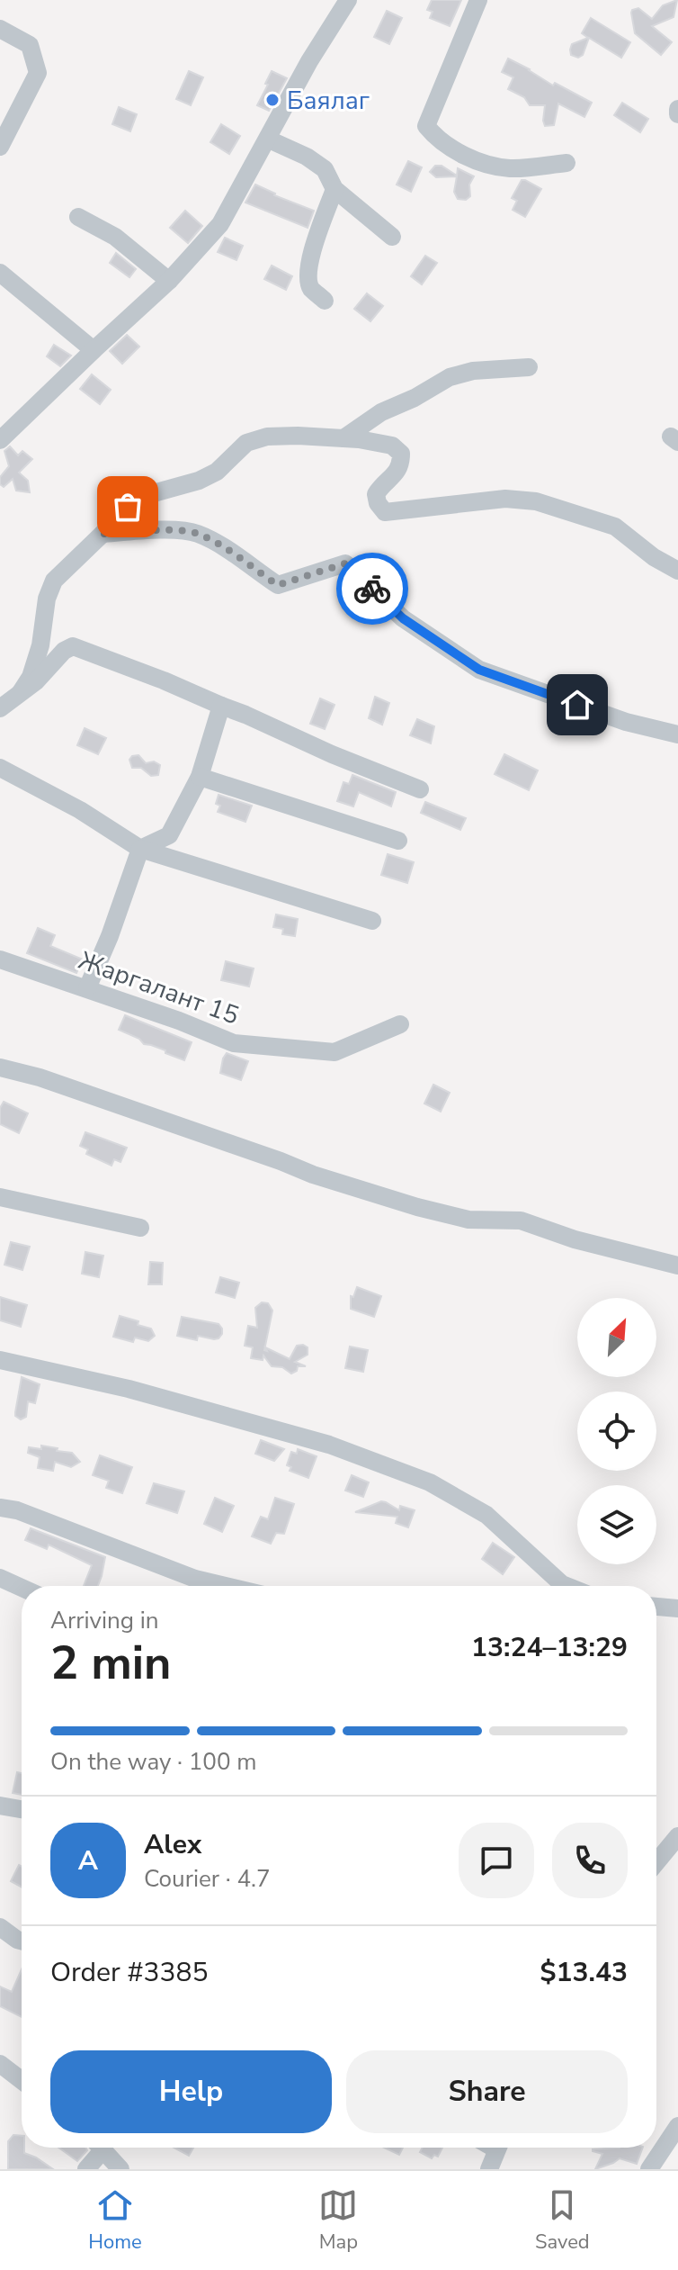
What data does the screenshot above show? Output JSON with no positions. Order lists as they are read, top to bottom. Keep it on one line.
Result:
{"streets":{"street":["Жаргалант 15"]},"places":["Баялаг"],"north":"top right","page":{"heading":["2 min","Arriving in","13:24–13:29"],"panel":["Alex","Courier · 4.7","Order #3385","$13.43"],"bar":"On the way · 100 m","round":"A","buttons":["Help","Share"],"tabs":["Home","Map","Saved"]}}
